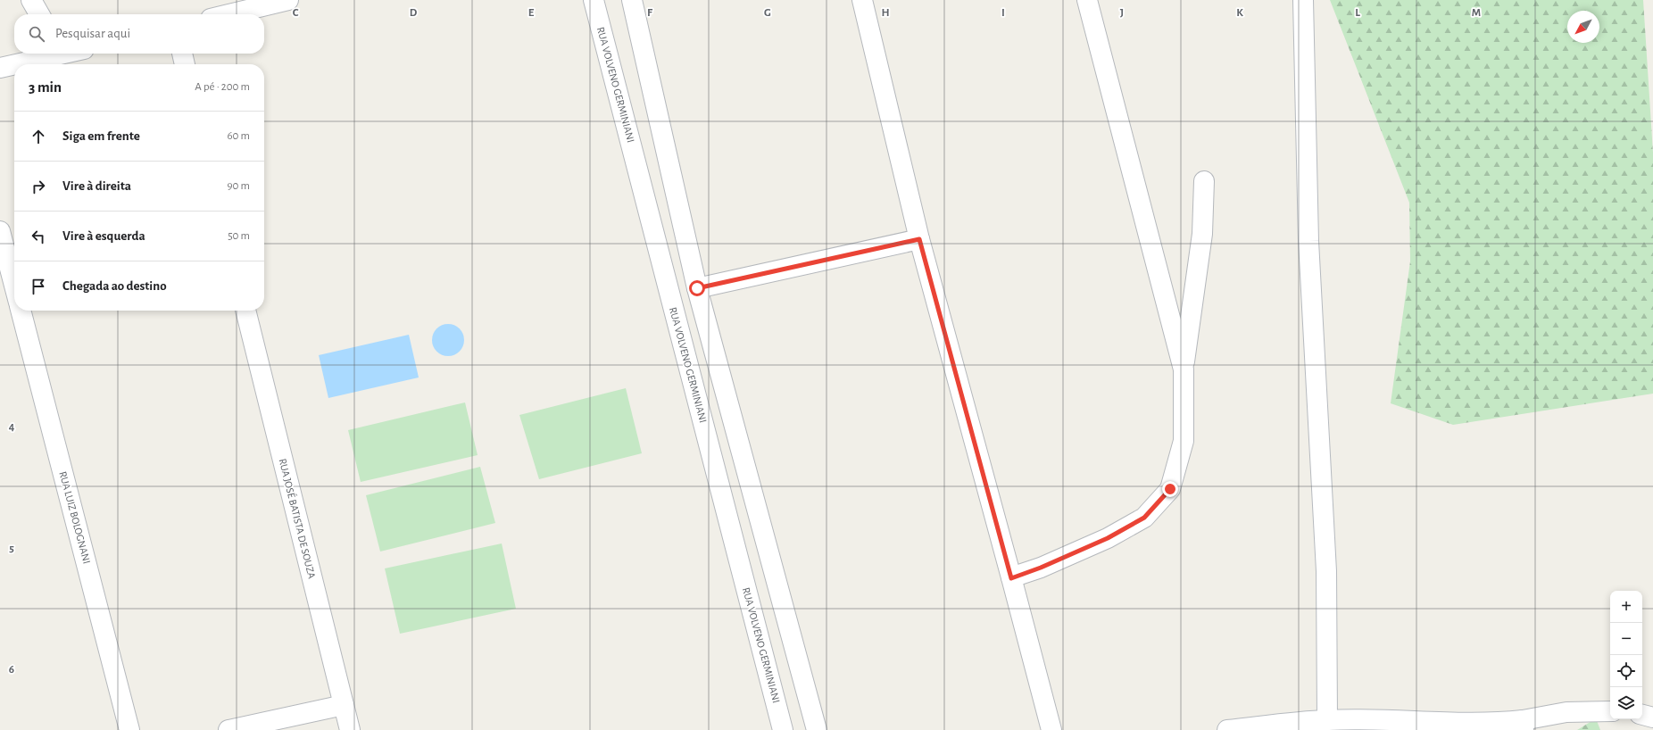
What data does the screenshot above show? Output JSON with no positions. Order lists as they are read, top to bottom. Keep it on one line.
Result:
{"streets":{"street":["RUA VOLVENO GERMINIANI","RUA LUIZ BOLOGNANI","RUA JOSÉ BATISTA DE SOUZA"]},"north":"bottom left","page":{"search":"Pesquisar aqui","heading":["3 min","A pé · 200 m"],"list":[["Siga em frente","60 m"],["Vire à direita","90 m"],["Vire à esquerda","50 m"],"Chegada ao destino"],"map_buttons":["+","−"]},"grid":{"columns":["C","D","E","F","G","H","I","J","K","L","M"],"rows":["4","5","6"]}}
